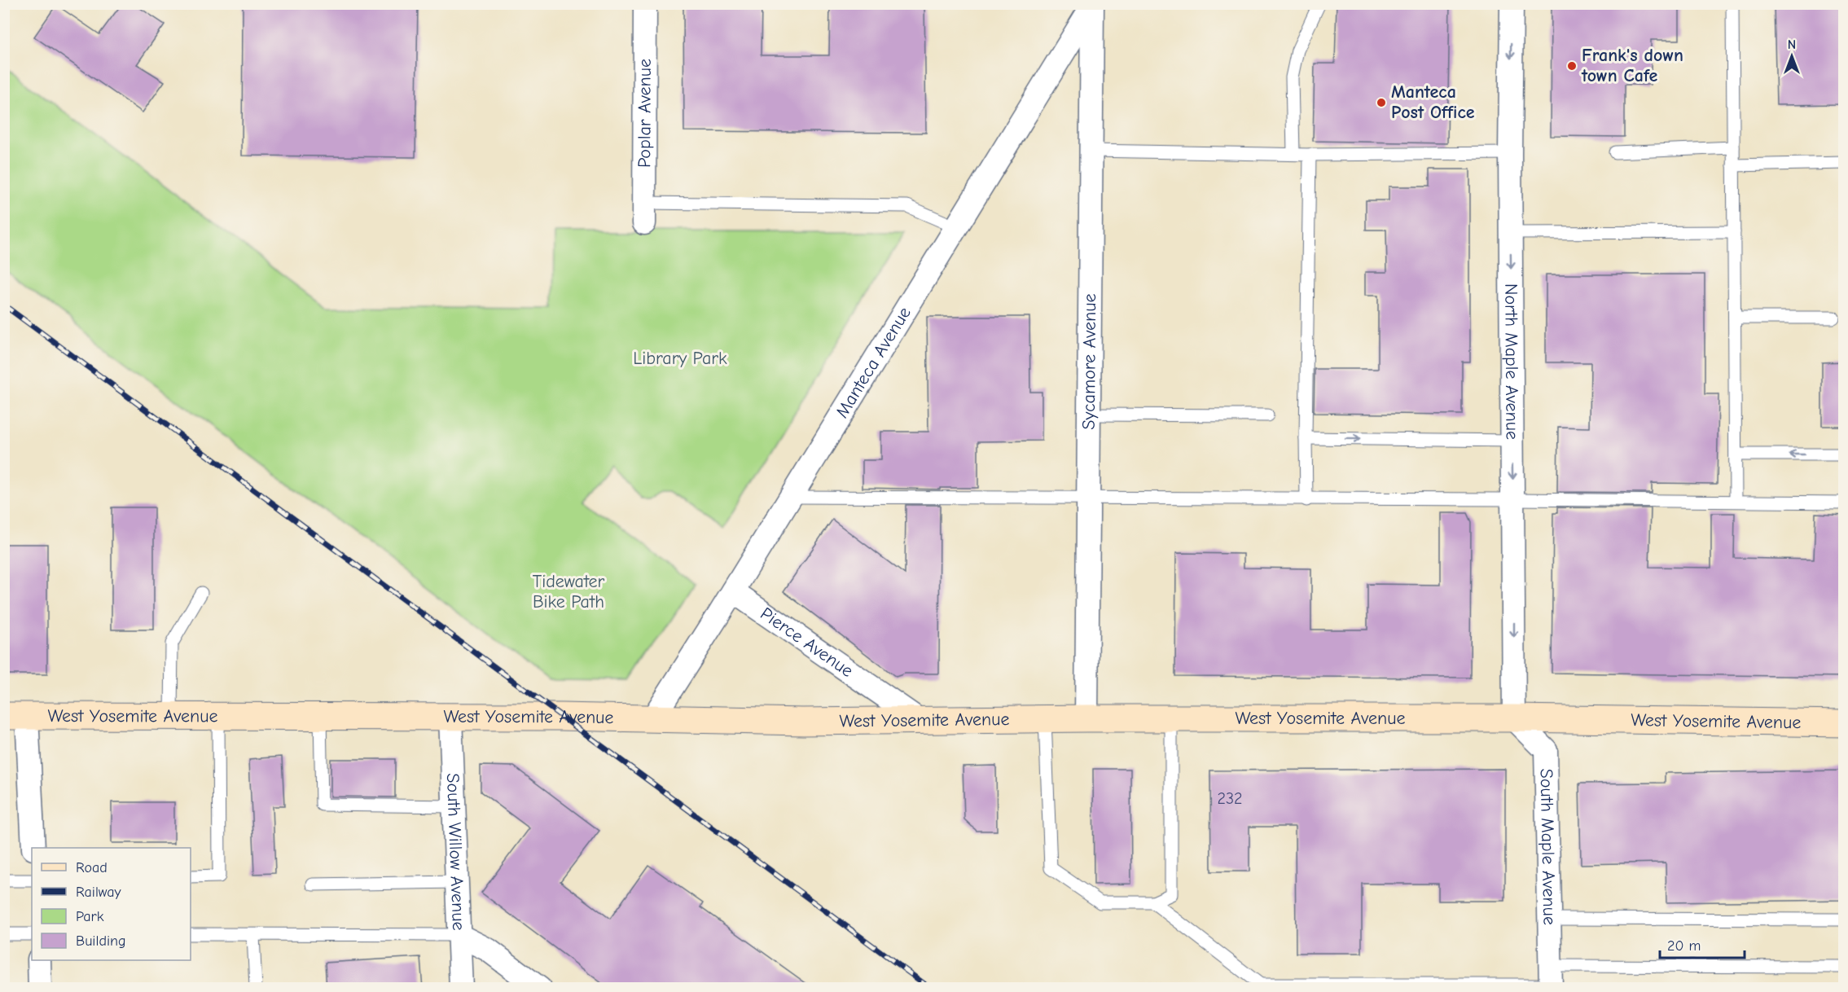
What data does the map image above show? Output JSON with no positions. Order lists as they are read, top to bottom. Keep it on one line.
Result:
{"streets":{"main road":["West Yosemite Avenue"],"street":["Poplar Avenue","Sycamore Avenue","North Maple Avenue","Manteca Avenue","Pierce Avenue","South Maple Avenue","South Willow Avenue"]},"crossings":[["Sycamore Avenue","Manteca Avenue"],["Sycamore Avenue","West Yosemite Avenue"],["North Maple Avenue","West Yosemite Avenue"],["North Maple Avenue","South Maple Avenue"],["Manteca Avenue","Pierce Avenue"],["Manteca Avenue","West Yosemite Avenue"],["Pierce Avenue","West Yosemite Avenue"],["West Yosemite Avenue","South Maple Avenue"],["West Yosemite Avenue","South Willow Avenue"]],"one_way":["North Maple Avenue"],"parks":["Library Park","Tidewater Bike Path"],"places":["Frank's down town Cafe","Manteca Post Office"],"house_numbers":["232"],"legend":["Road","Railway","Park","Building"],"scale_bar":"20 m","north":"top"}
